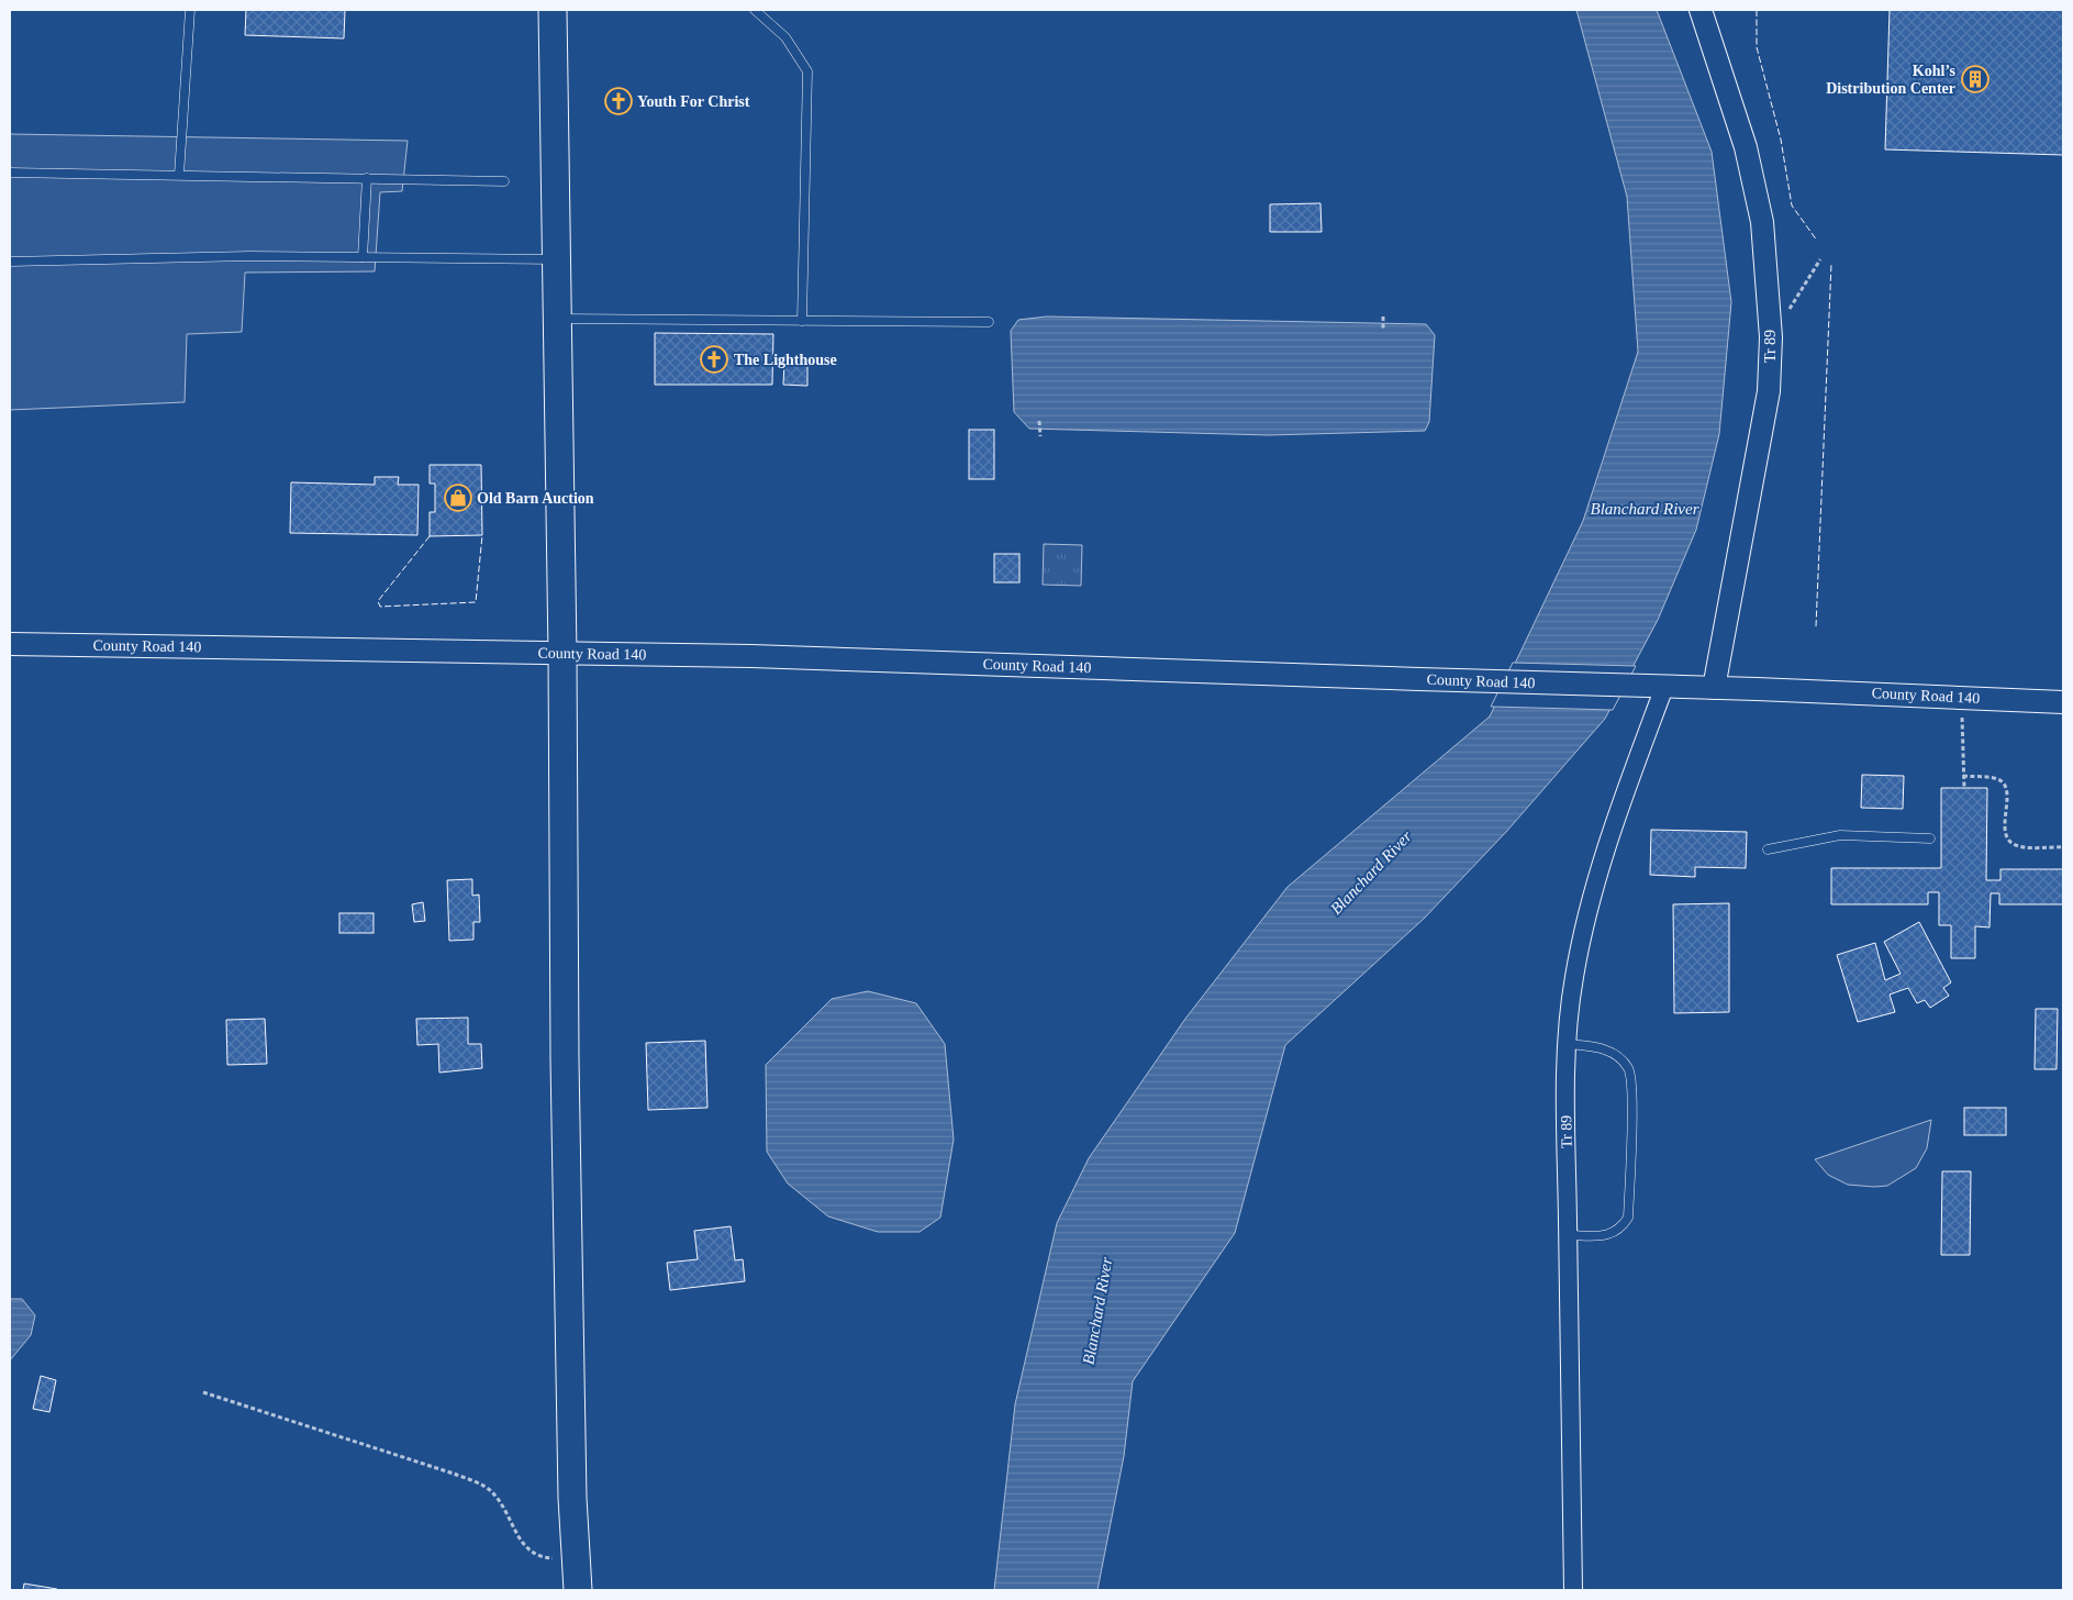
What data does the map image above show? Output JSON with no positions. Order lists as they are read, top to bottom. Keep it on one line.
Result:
{"streets":{"street":["Tr 89","County Road 140"]},"crossings":[["Tr 89","County Road 140"]],"water":["Blanchard River"],"places":{"building":["Kohl’s Distribution Center"],"church":["Youth For Christ","The Lighthouse"],"shop":["Old Barn Auction"]}}
